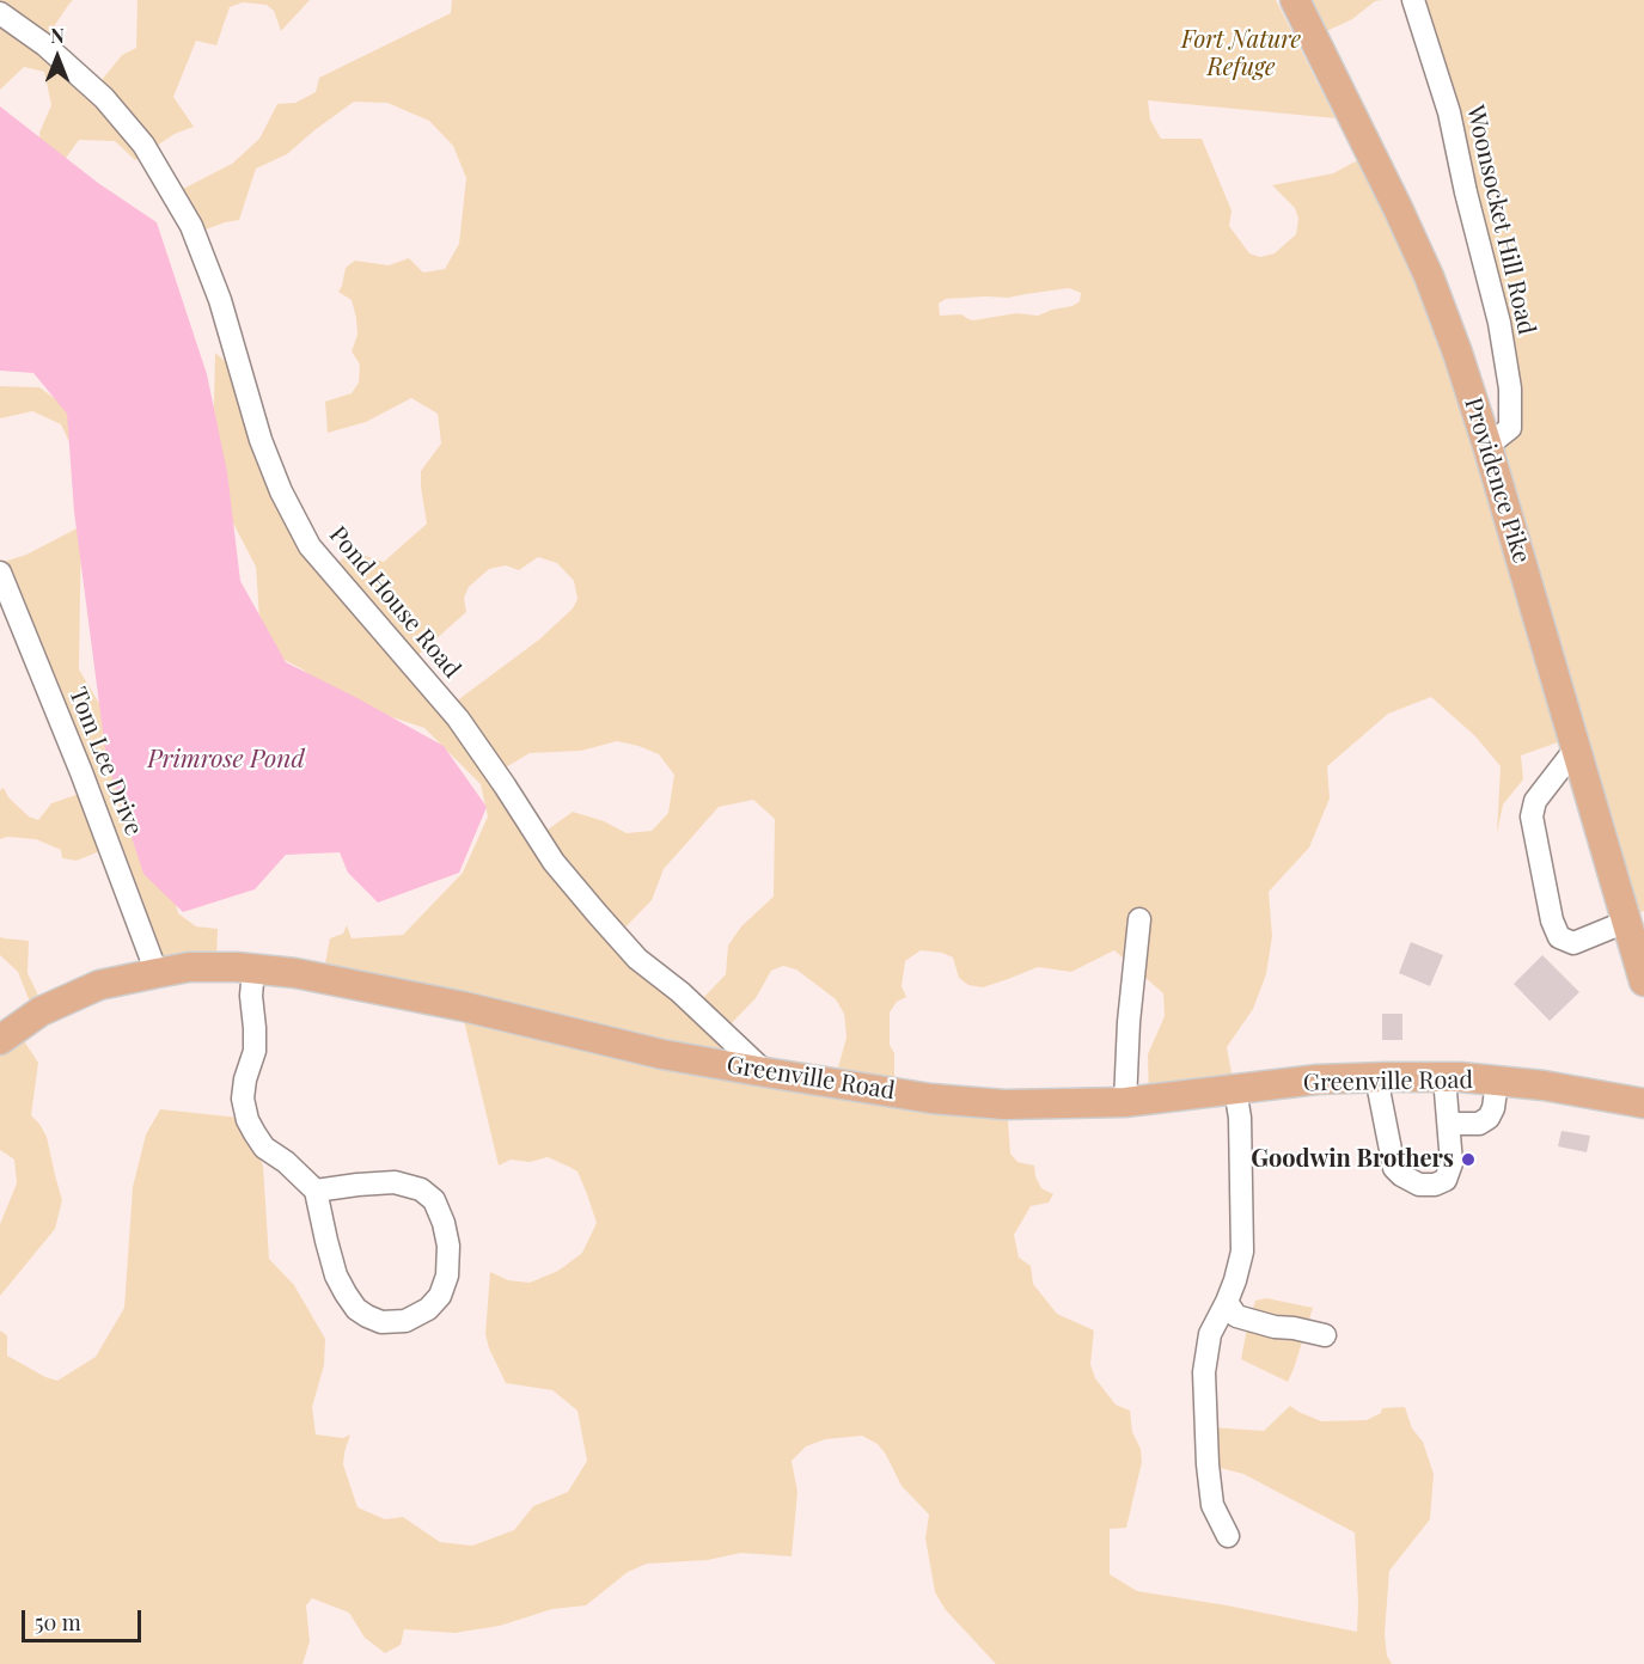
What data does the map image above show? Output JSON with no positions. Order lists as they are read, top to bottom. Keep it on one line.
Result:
{"streets":{"main road":["Providence Pike","Greenville Road"],"street":["Woonsocket Hill Road","Pond House Road","Tom Lee Drive"]},"crossings":[["Woonsocket Hill Road","Providence Pike"],["Pond House Road","Greenville Road"],["Tom Lee Drive","Greenville Road"]],"water":["Primrose Pond"],"parks":["Fort Nature Refuge"],"places":["Goodwin Brothers"],"scale_bar":"50 m","north":"top"}
